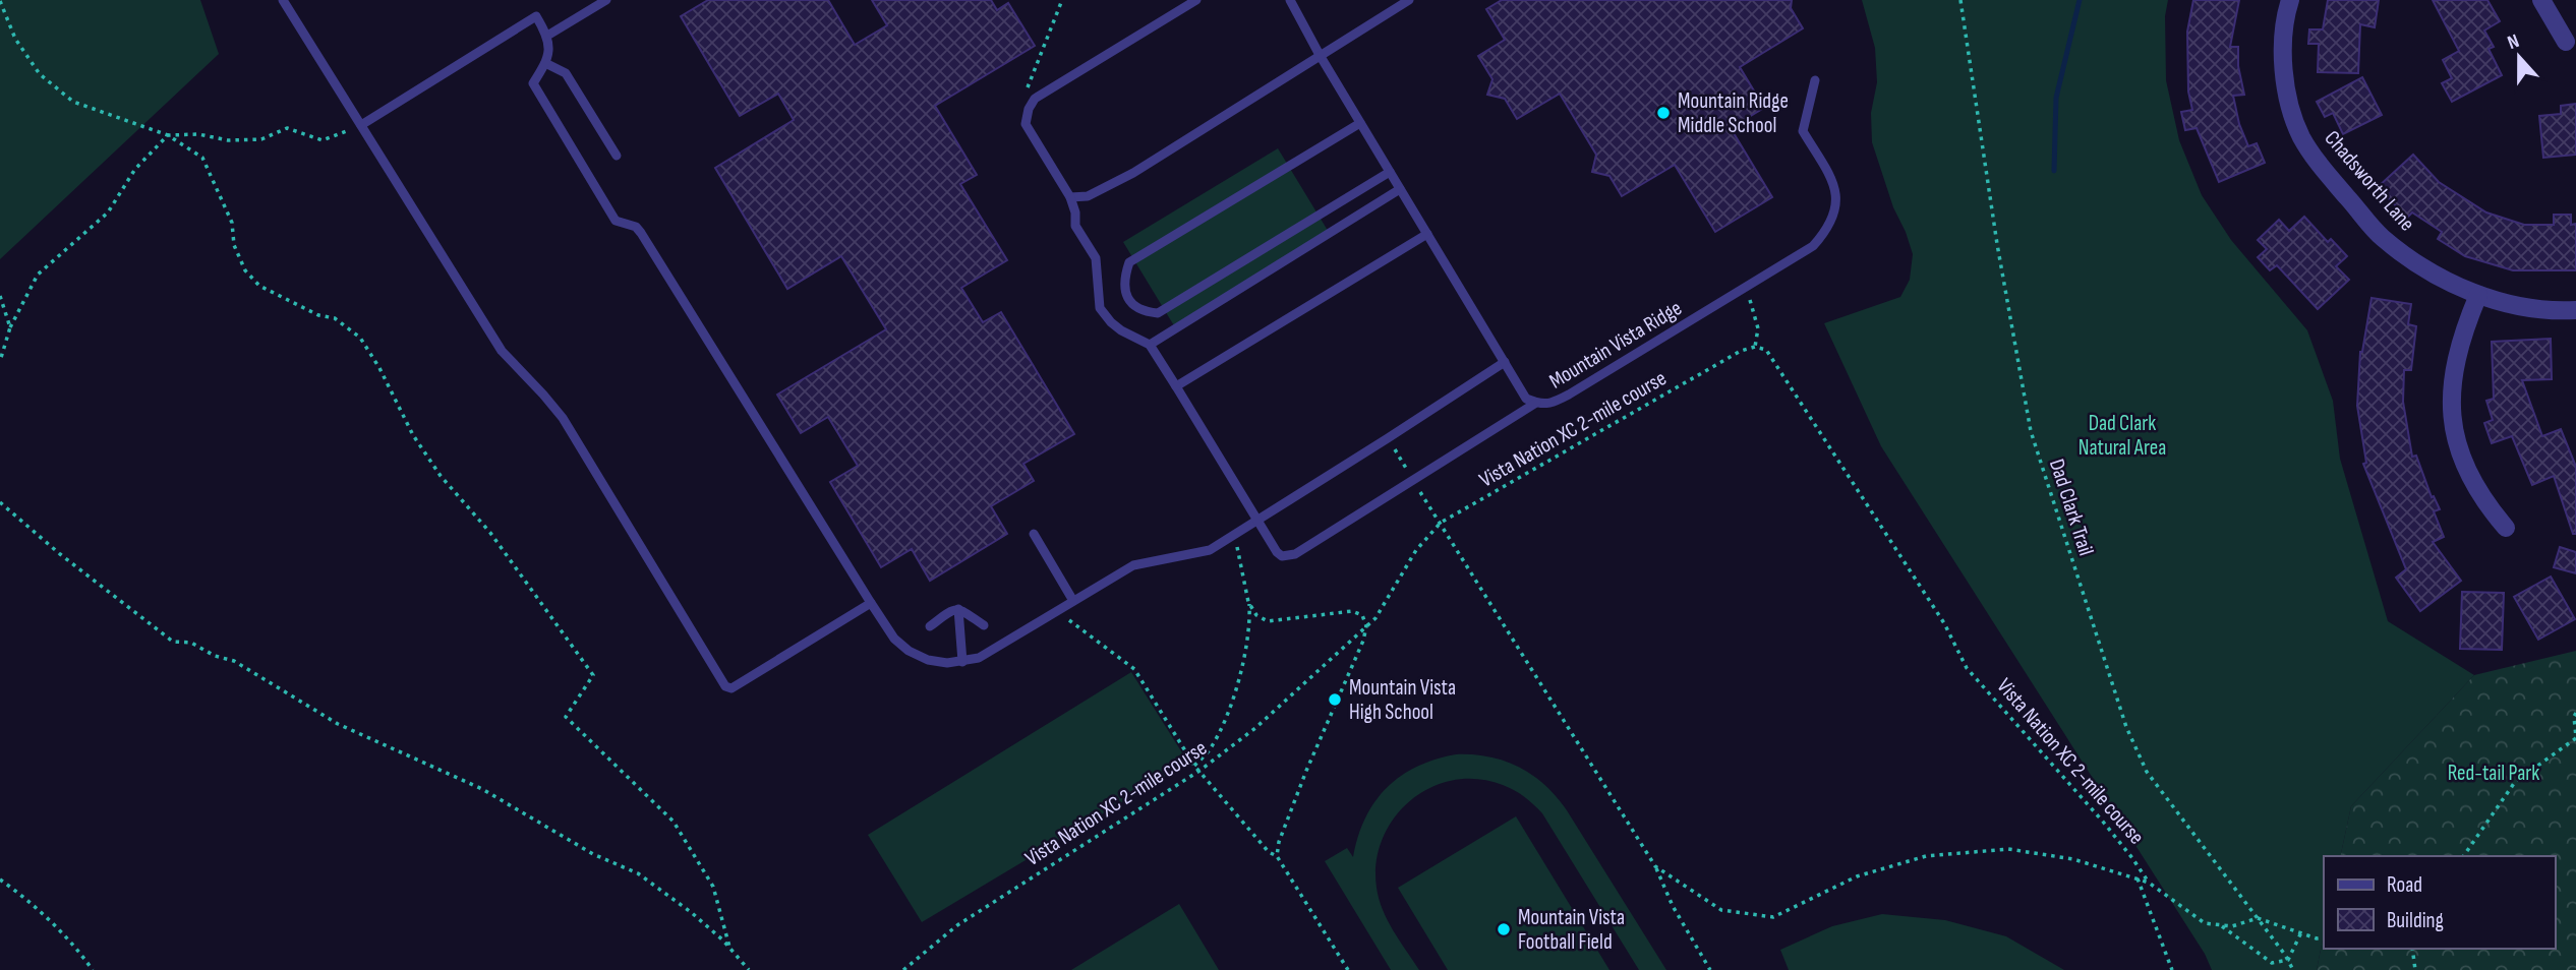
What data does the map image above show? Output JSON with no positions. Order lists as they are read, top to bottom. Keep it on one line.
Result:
{"streets":{"street":["Chadsworth Lane"],"lane":["Mountain Vista Ridge"],"path":["Vista Nation XC 2-mile course","Dad Clark Trail"]},"parks":["Dad Clark Natural Area","Red-tail Park"],"places":["Mountain Ridge Middle School","Mountain Vista High School","Mountain Vista Football Field"],"legend":["Road","Building"],"north":"top"}
